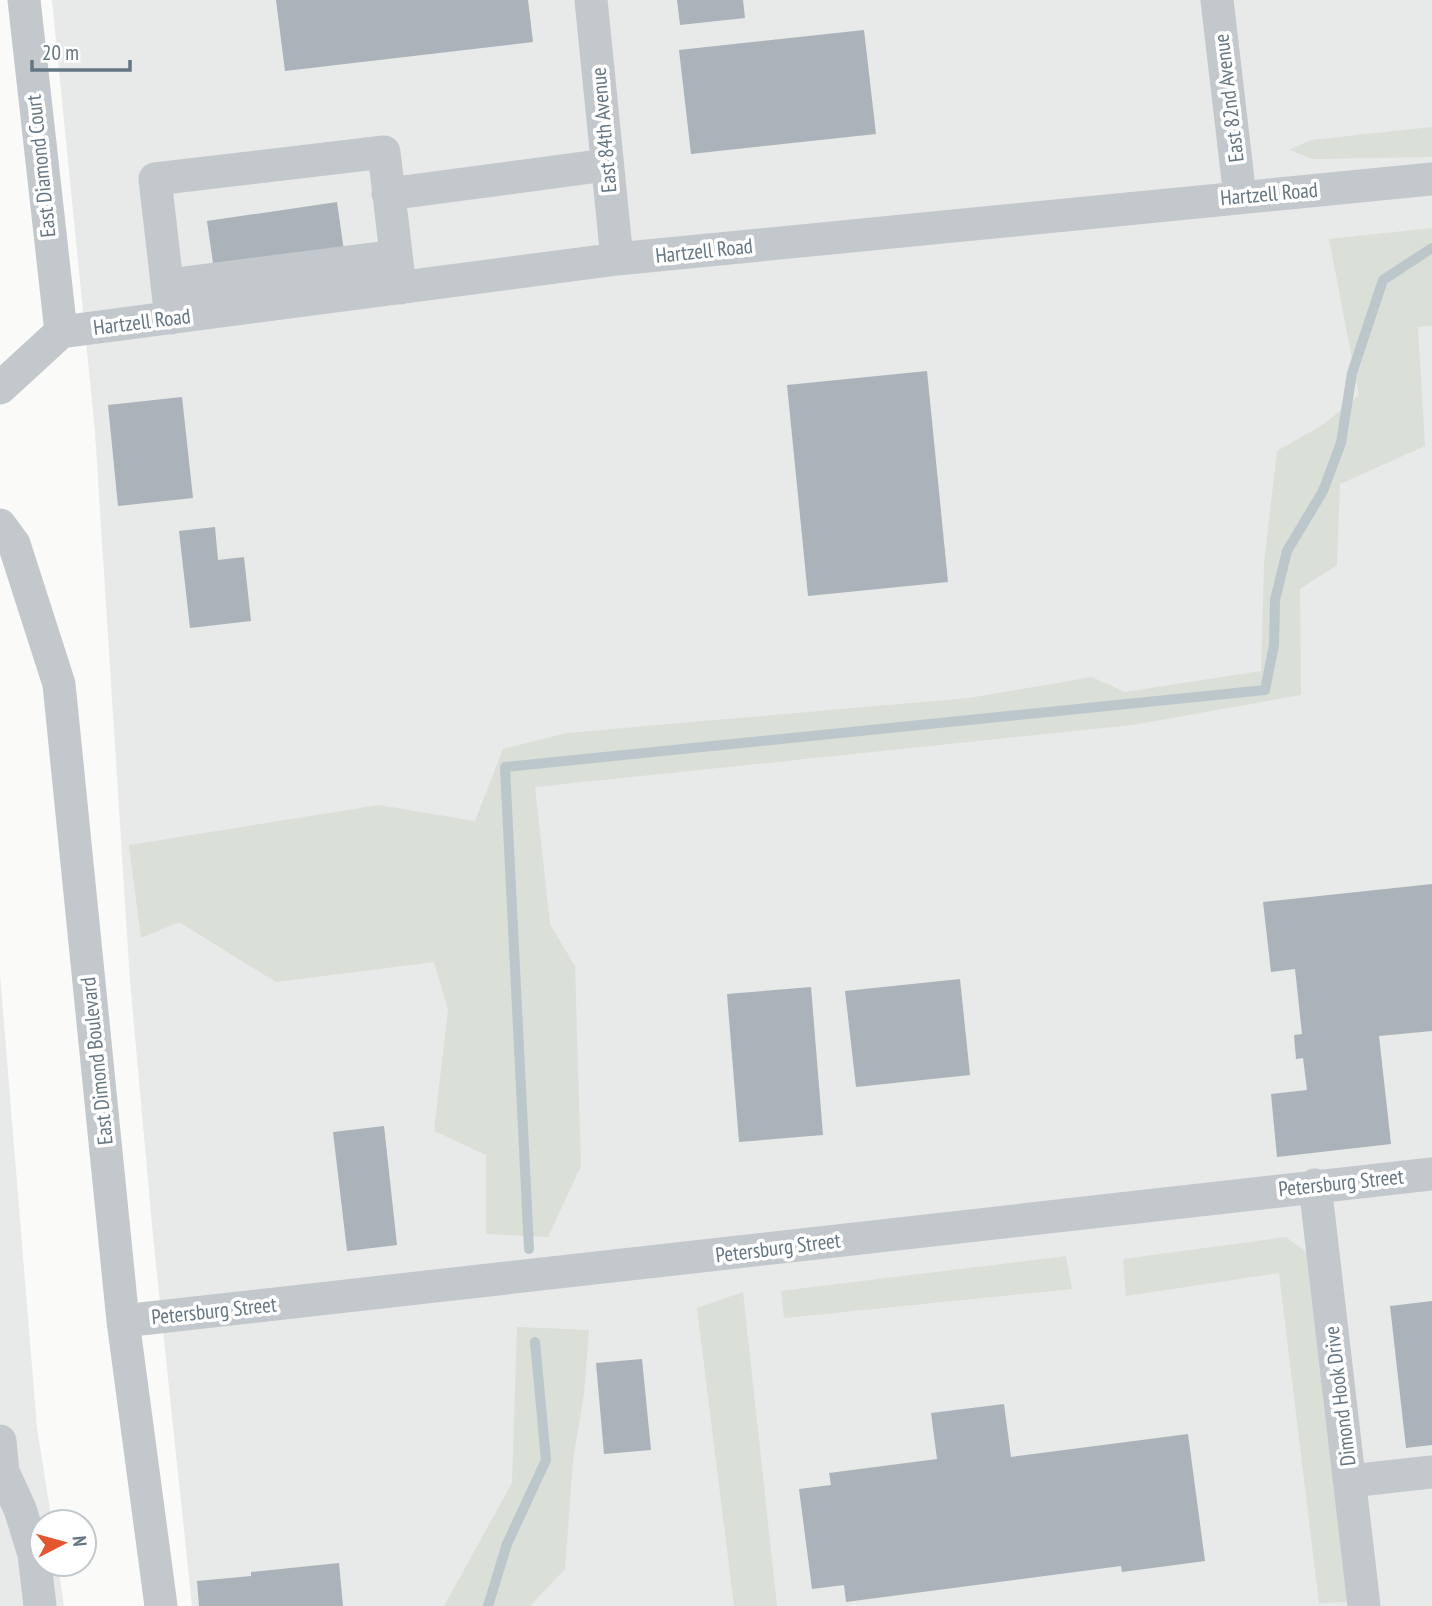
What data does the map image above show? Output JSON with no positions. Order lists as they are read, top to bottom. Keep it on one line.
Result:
{"streets":{"street":["East 82nd Avenue","East 84th Avenue","East Diamond Court","Hartzell Road","East Dimond Boulevard","Petersburg Street","Dimond Hook Drive"]},"crossings":[["East 82nd Avenue","Hartzell Road"],["East 84th Avenue","Hartzell Road"],["East Diamond Court","Hartzell Road"],["East Dimond Boulevard","Petersburg Street"],["Petersburg Street","Dimond Hook Drive"]],"scale_bar":"20 m","north":"right"}
